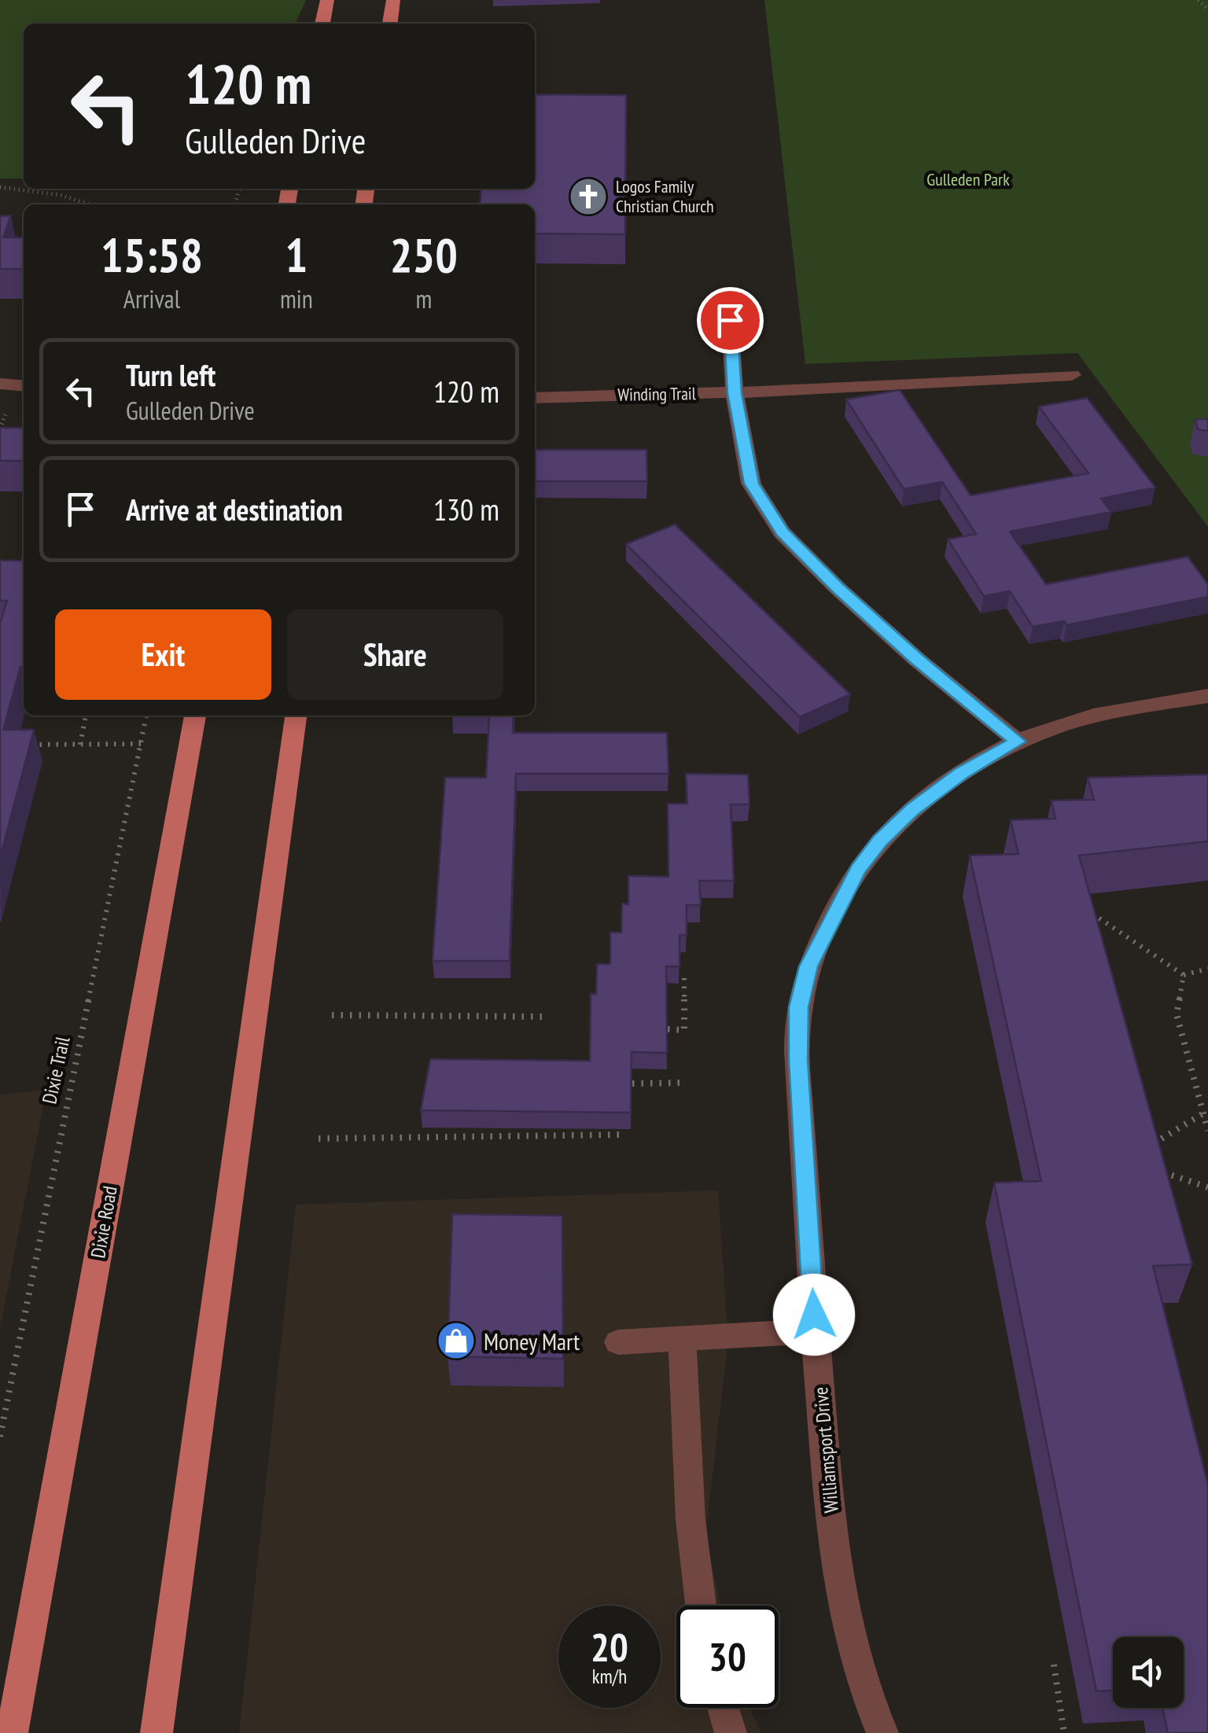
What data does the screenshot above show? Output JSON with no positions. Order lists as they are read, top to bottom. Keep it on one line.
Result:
{"streets":{"main road":["Dixie Road"],"street":["Winding Trail","Williamsport Drive"],"path":["Dixie Trail"]},"parks":["Gulleden Park"],"places":{"church":["Logos Family Christian Church"],"shop":["Money Mart"]},"page":{"turn":["120 m","Gulleden Drive"],"eta":["15:58","Arrival","1","min","250","m"],"list":[{"name":"Turn left","note":"Gulleden Drive","value":"120 m"},{"name":"Arrive at destination","value":"130 m"}],"buttons":["Exit","Share"],"speed":"20 km/h","limit":"30"}}
